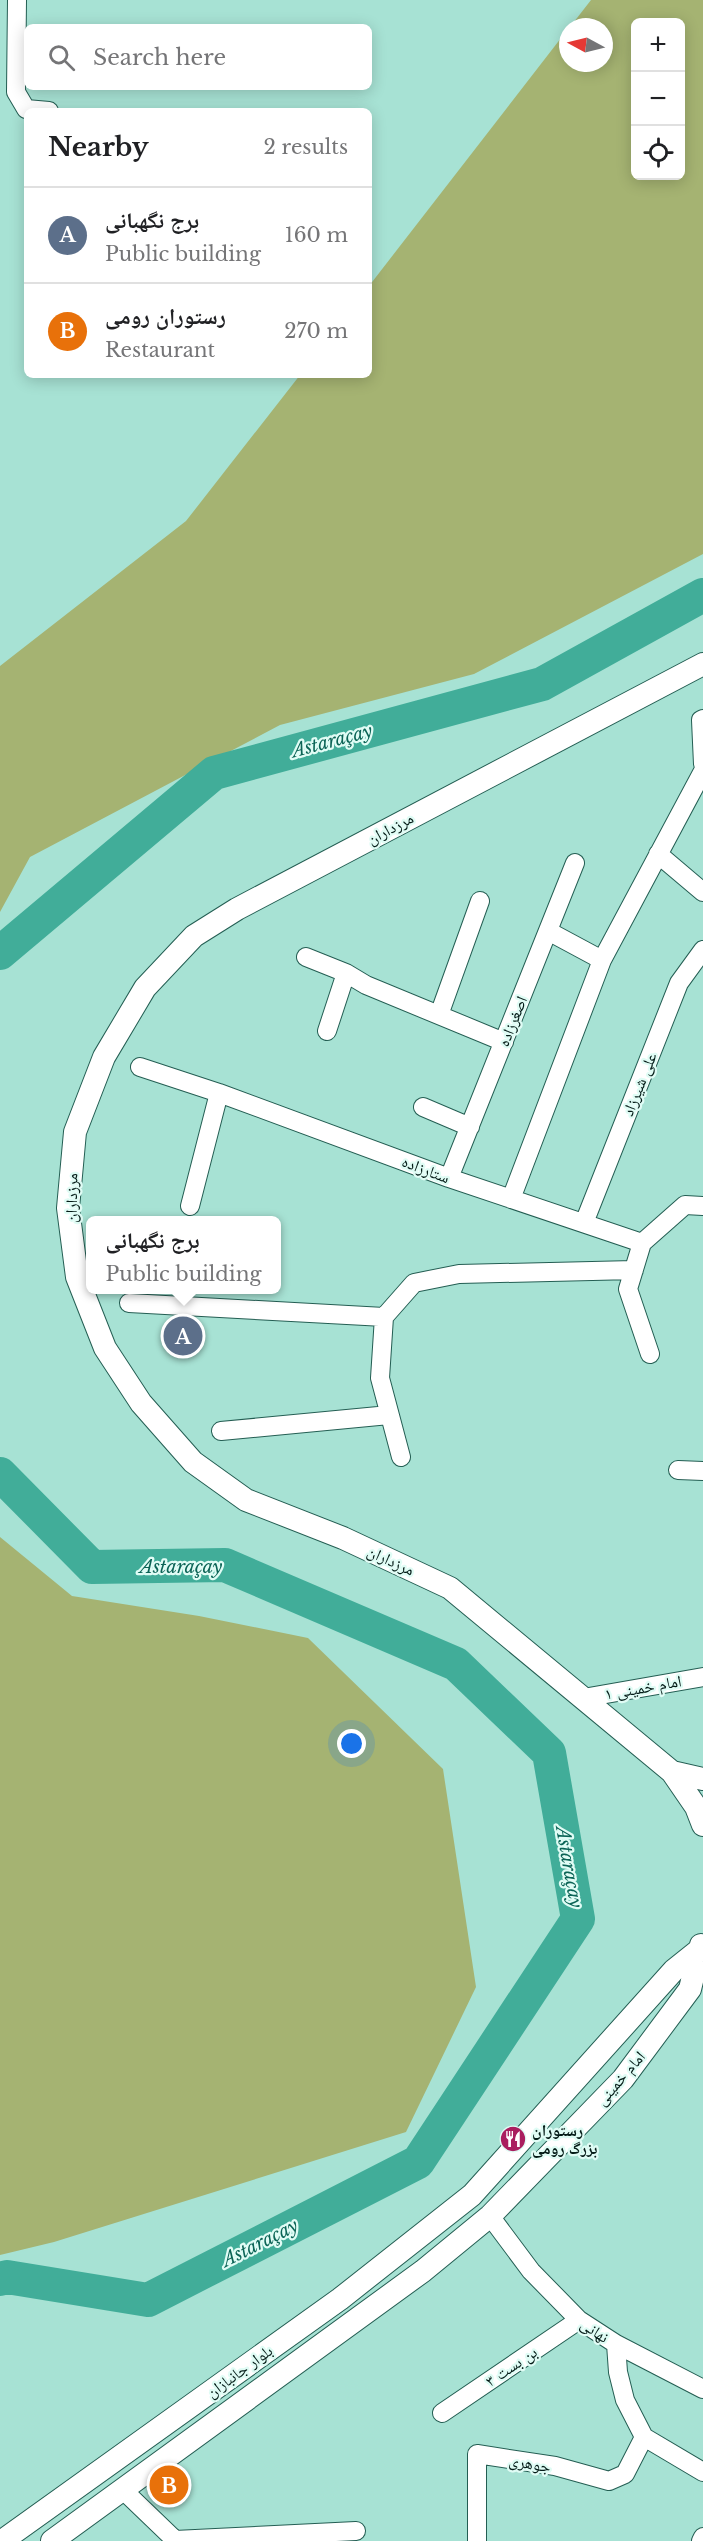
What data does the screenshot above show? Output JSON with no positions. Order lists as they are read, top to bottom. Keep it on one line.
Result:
{"streets":{"street":["مرزداران","اصغرزاده","علی شیرزاد","ستارزاده","امام خمینی ۱","امام خمینی","نهانی","بن بست ۳","بلوار جانبازان","جوهری"]},"crossings":[["مرزداران","امام خمینی ۱"],["اصغرزاده","ستارزاده"],["علی شیرزاد","ستارزاده"],["امام خمینی","نهانی"],["امام خمینی","بلوار جانبازان"],["نهانی","بن بست ۳"],["نهانی","بلوار جانبازان"],["نهانی","جوهری"]],"water":["Astaraçay"],"places":{"restaurant":["رستوران بزرگ رومی"]},"north":"left","page":{"map_buttons":["+","−"],"search":"Search here","heading":["Nearby","2 results"],"list":[{"mark":"A","name":"برج نگهبانی","note":"Public building","value":"160 m"},{"mark":"B","name":"رستوران رومی","note":"Restaurant","value":"270 m"}],"popup":["برج نگهبانی","Public building"],"pins":["A","B"]}}
